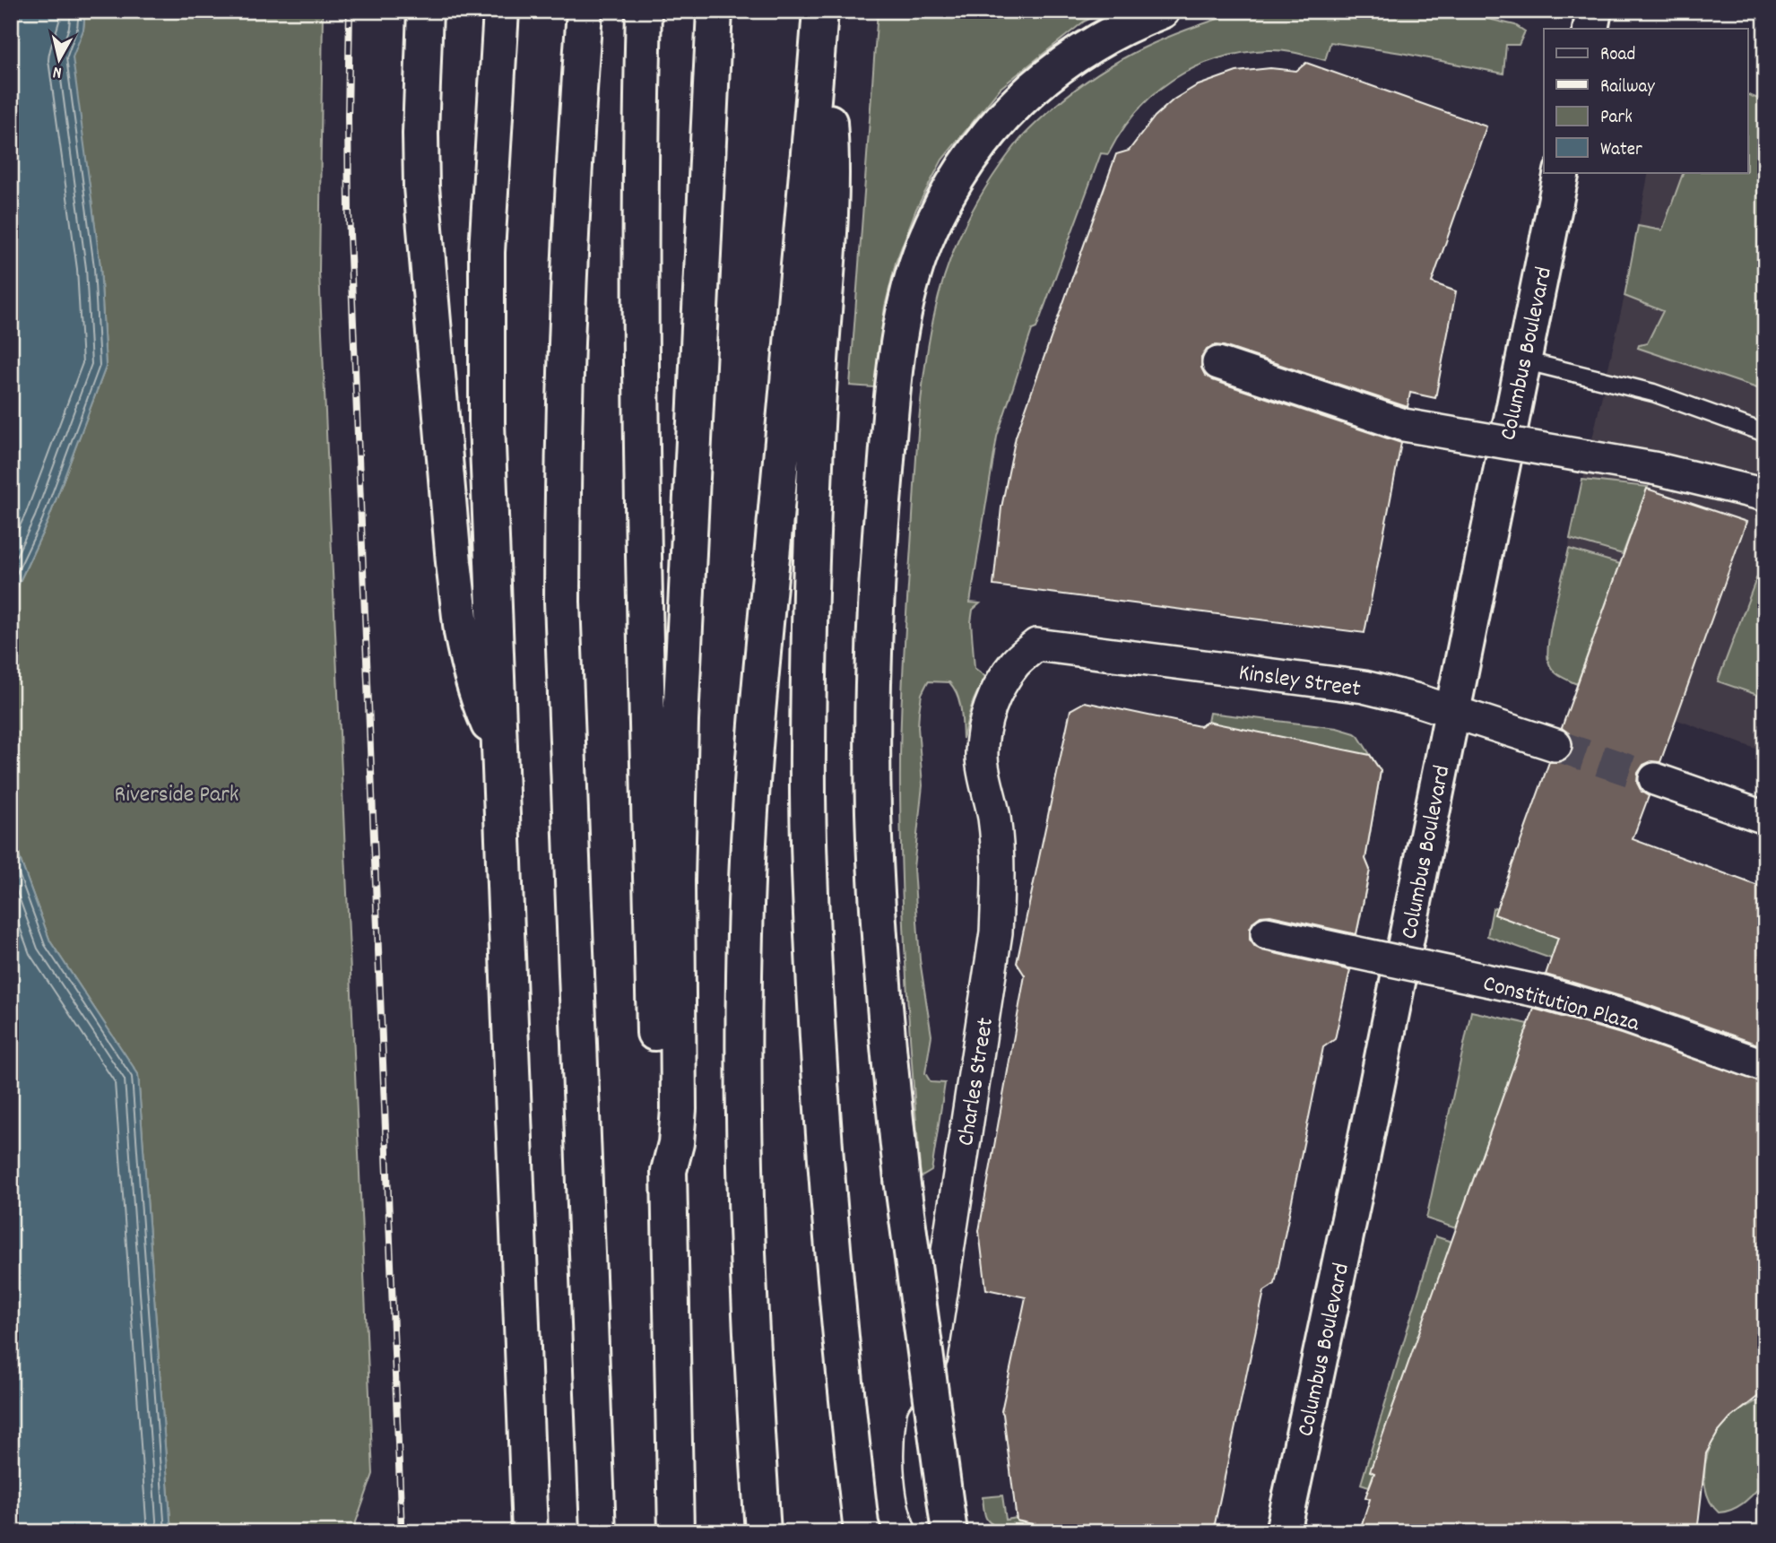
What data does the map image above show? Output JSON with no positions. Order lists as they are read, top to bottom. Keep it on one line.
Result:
{"streets":{"main road":["Columbus Boulevard"],"street":["Kinsley Street","Constitution Plaza","Charles Street"]},"crossings":[["Columbus Boulevard","Kinsley Street"],["Kinsley Street","Charles Street"]],"parks":["Riverside Park"],"legend":["Road","Railway","Park","Water"],"north":"bottom"}
